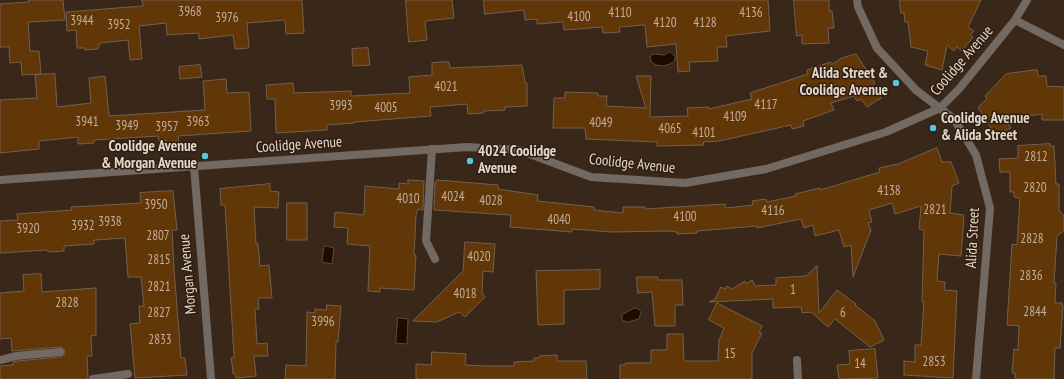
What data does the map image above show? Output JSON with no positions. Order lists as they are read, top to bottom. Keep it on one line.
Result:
{"streets":{"street":["Coolidge Avenue","Alida Street","Morgan Avenue"]},"crossings":[["Coolidge Avenue","Alida Street"],["Coolidge Avenue","Morgan Avenue"]],"places":["Alida Street & Coolidge Avenue","Coolidge Avenue & Alida Street","Coolidge Avenue & Morgan Avenue","4024 Coolidge Avenue"],"house_numbers":["3968","4110","4136","4100","3976","3944","4120","4128","3952","4021","4117","3993","4005","4109","3941","3963","4049","3949","3957","4065","4101","2812","2820","4138","4024","4010","4028","3950","2821","4116","4100","4040","3938","3932","3920","2807","2828","4020","2815","2836","2821","1","4018","2828","2844","2827","6","3996","2833","15","2853","14"]}
